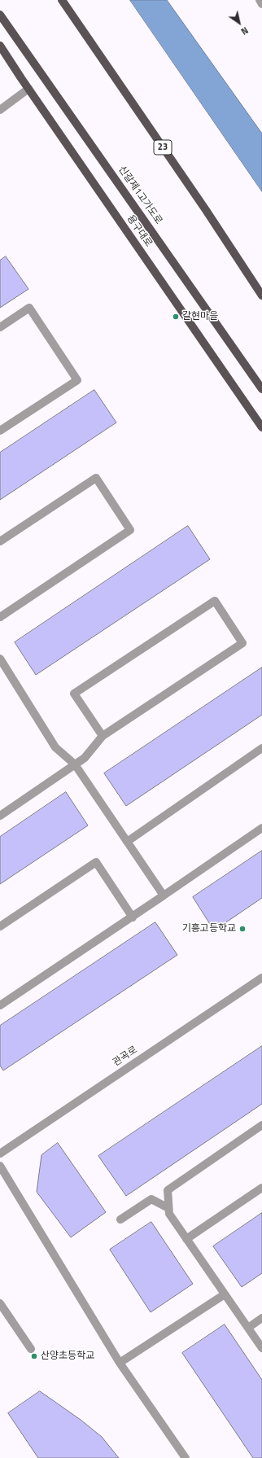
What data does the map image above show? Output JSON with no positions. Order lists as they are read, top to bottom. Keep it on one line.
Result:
{"streets":{"main road":["23","신갈제1고가도로","용구대로"],"street":["관곡로"]},"places":["갈현마을","기흥고등학교","산양초등학교"],"north":"bottom right"}
